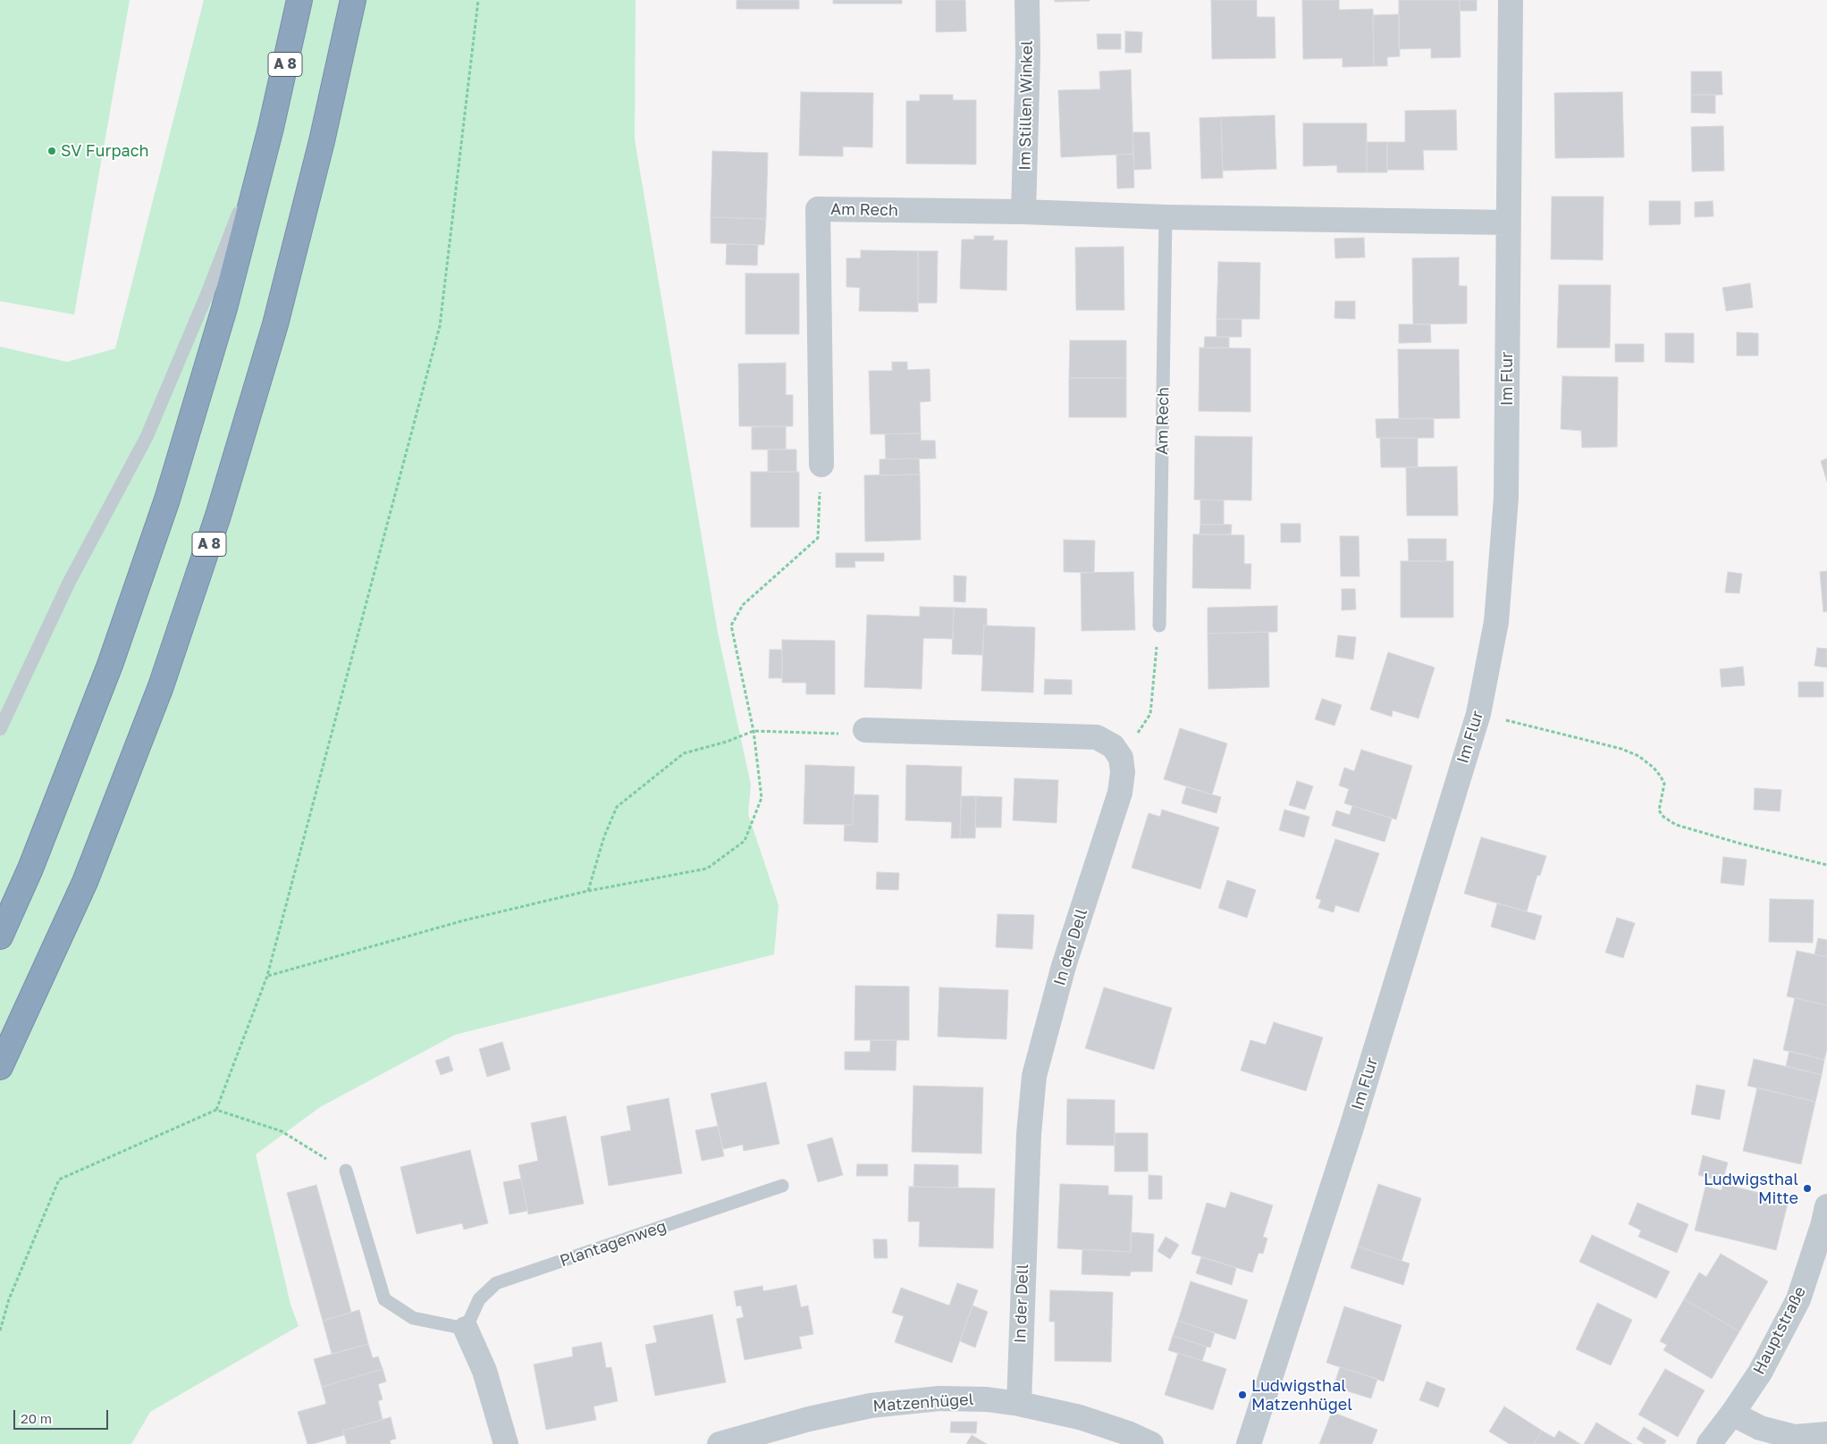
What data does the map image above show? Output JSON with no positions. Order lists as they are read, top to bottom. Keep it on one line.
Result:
{"streets":{"highway":["A 8"],"street":["Im Stillen Winkel","Am Rech","Im Flur","In der Dell","Hauptstraße","Matzenhügel"],"lane":["Plantagenweg"]},"crossings":[["Im Stillen Winkel","Am Rech"],["Am Rech","Im Flur"],["In der Dell","Matzenhügel"]],"places":["SV Furpach","Ludwigsthal Mitte","Ludwigsthal Matzenhügel"],"scale_bar":"20 m"}
